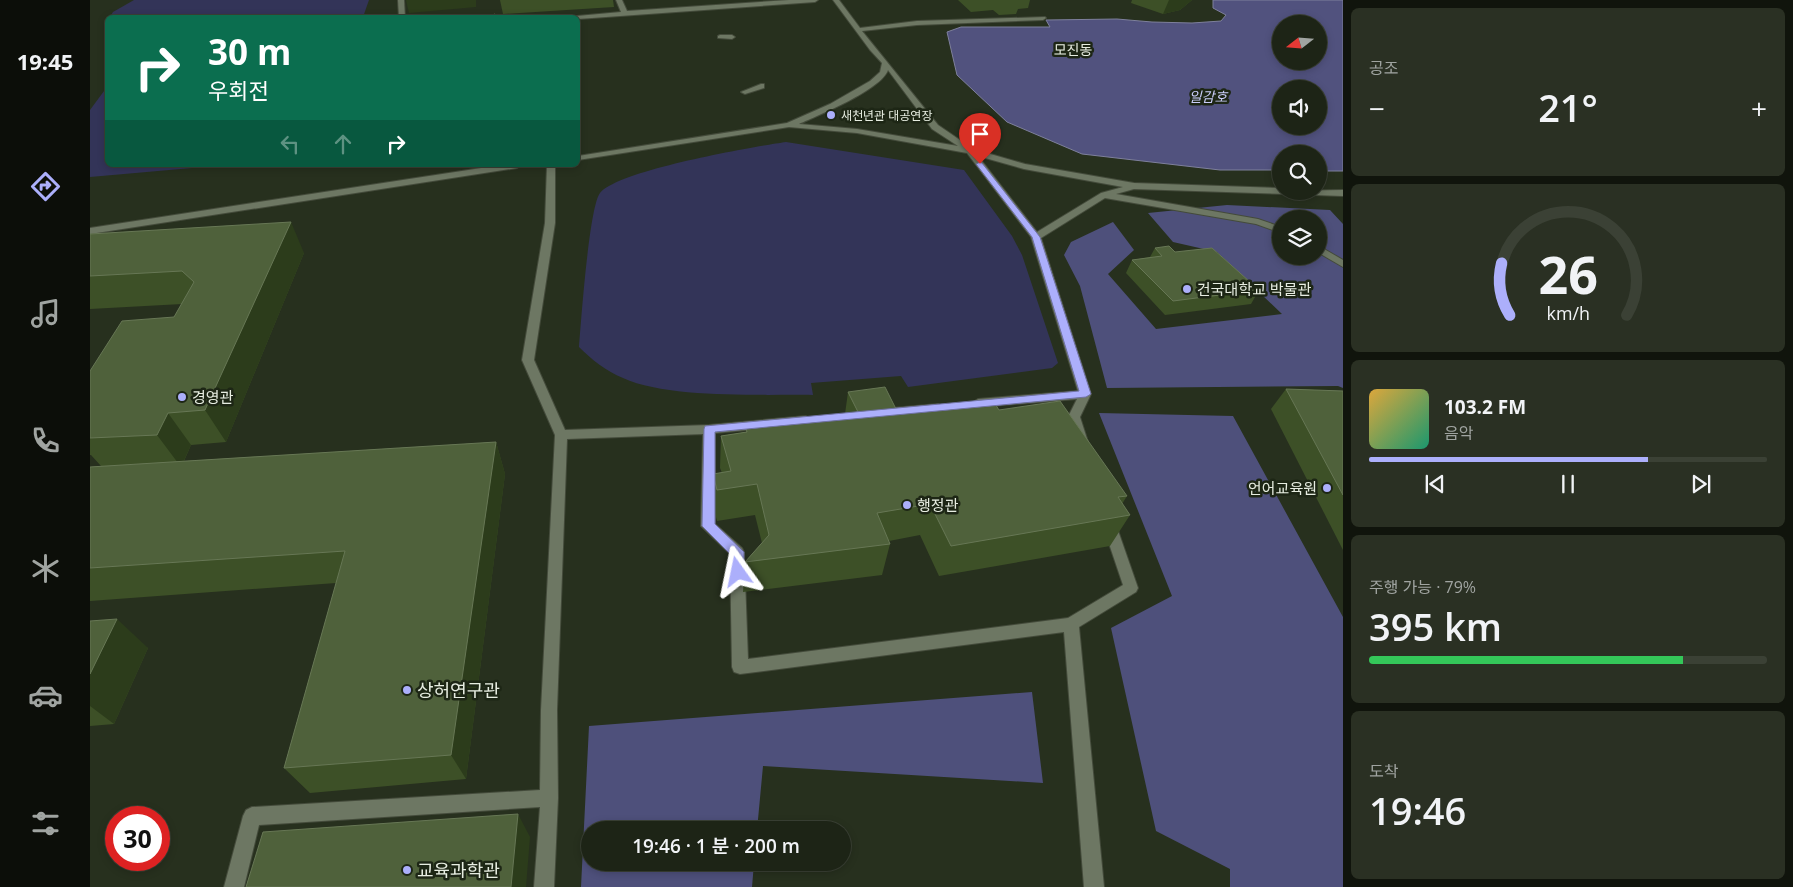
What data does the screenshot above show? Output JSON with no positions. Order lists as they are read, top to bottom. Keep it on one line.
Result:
{"districts":["모진동"],"water":["일감호"],"places":["새천년관 대공연장","건국대학교 박물관","경영관","언어교육원","행정관","상허연구관","교육과학관"],"north":"left","page":{"tabs":"19:45","tile":["공조",["주행 가능 · 79%","395 km"],["도착","19:46"]],"turn":["30 m","우회전"],"heat":["−","21°","+"],"song":["103.2 FM","음악"],"limit":"30","trip":"19:46 · 1 분 · 200 m","gauge":["26","km/h"]}}
